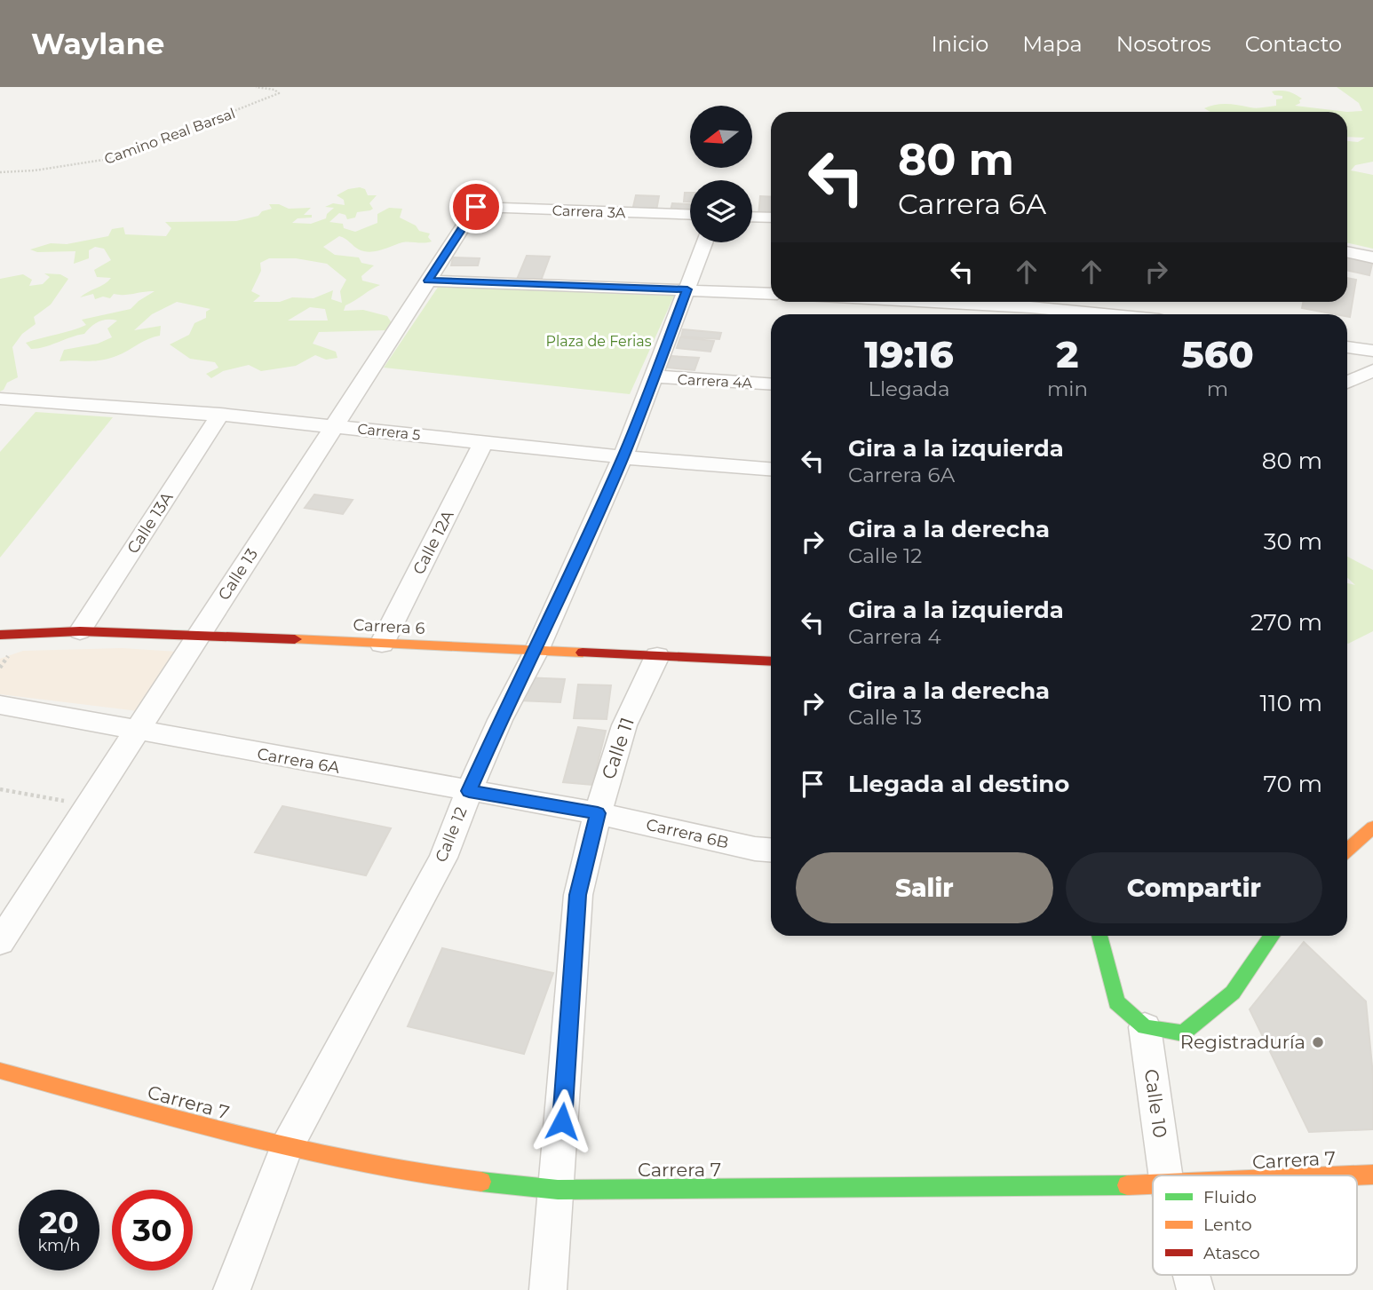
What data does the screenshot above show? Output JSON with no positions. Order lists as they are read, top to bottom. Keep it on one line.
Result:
{"streets":{"main road":["Carrera 6","Carrera 7"],"street":["Carrera 3A","Carrera 4A","Carrera 5","Calle 13A","Calle 12A","Calle 13","Calle 11","Carrera 6A","Carrera 6B","Calle 12","Calle 10"],"path":["Camino Real Barsal"]},"crossings":[["Carrera 3A","Calle 13"],["Carrera 4A","Calle 12"],["Carrera 5","Calle 13A"],["Carrera 5","Calle 12A"],["Carrera 5","Calle 13"],["Carrera 5","Calle 12"],["Calle 13A","Carrera 6"],["Calle 12A","Carrera 6"],["Calle 13","Carrera 6"],["Calle 13","Carrera 6A"],["Carrera 6","Calle 11"],["Carrera 6","Calle 12"],["Calle 11","Carrera 6A"],["Calle 11","Carrera 6B"],["Calle 11","Carrera 7"],["Carrera 6A","Carrera 6B"],["Carrera 6A","Calle 12"],["Calle 12","Carrera 7"]],"parks":["Plaza de Ferias"],"places":["Registraduría"],"legend":["Fluido","Lento","Atasco"],"north":"left","page":{"header":"Waylane","nav":["Inicio","Mapa","Nosotros","Contacto"],"turn":["80 m","Carrera 6A"],"eta":["19:16","Llegada","2","min","560","m"],"list":[{"name":"Gira a la izquierda","note":"Carrera 6A","value":"80 m"},{"name":"Gira a la derecha","note":"Calle 12","value":"30 m"},{"name":"Gira a la izquierda","note":"Carrera 4","value":"270 m"},{"name":"Gira a la derecha","note":"Calle 13","value":"110 m"},{"name":"Llegada al destino","value":"70 m"}],"buttons":["Salir","Compartir"],"speed":"20 km/h","limit":"30"}}
